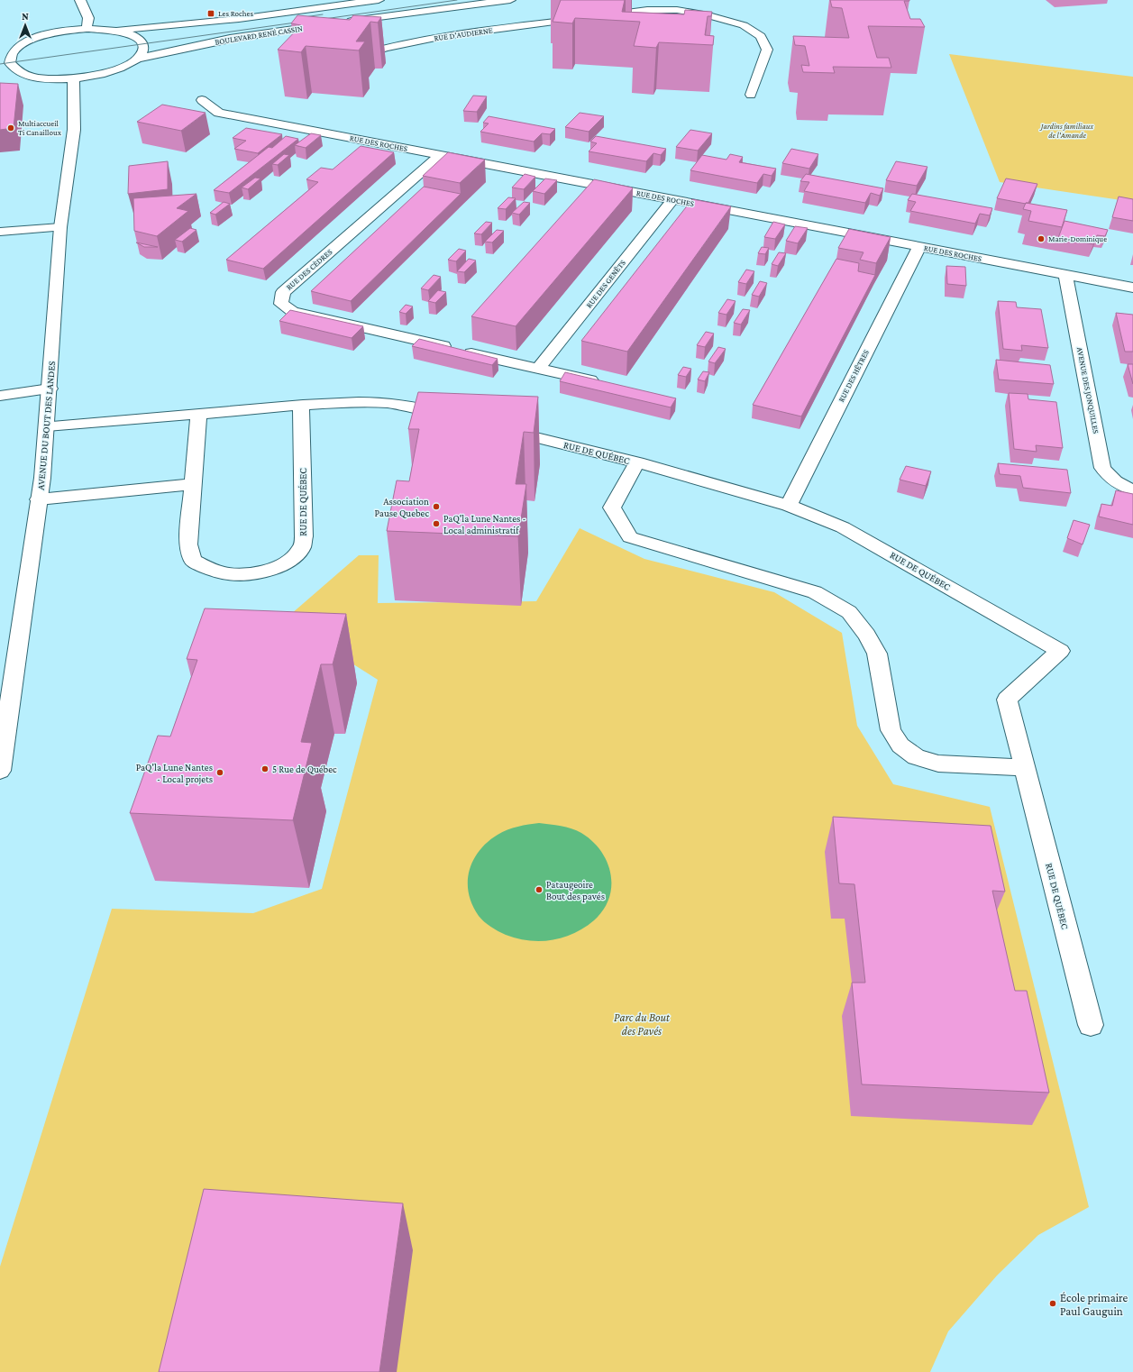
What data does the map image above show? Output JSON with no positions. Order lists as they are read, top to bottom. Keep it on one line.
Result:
{"streets":{"street":["RUE D'AUDIERNE","BOULEVARD RENÉ CASSIN","RUE DES ROCHES","RUE DES CÈDRES","RUE DES GENÊTS","RUE DES HÊTRES","AVENUE DES JONQUILLES","AVENUE DU BOUT DES LANDES","RUE DE QUÉBEC"]},"crossings":[["BOULEVARD RENÉ CASSIN","AVENUE DU BOUT DES LANDES"],["RUE DES ROCHES","RUE DES CÈDRES"],["RUE DES ROCHES","RUE DES GENÊTS"],["RUE DES ROCHES","RUE DES HÊTRES"],["RUE DES ROCHES","AVENUE DES JONQUILLES"],["RUE DES CÈDRES","RUE DES GENÊTS"],["RUE DES HÊTRES","RUE DE QUÉBEC"]],"parks":["Jardins familiaux de l'Amande","Parc du Bout des Pavés"],"places":{"transit":["Les Roches"],"other":["Multiaccueil Ti Canailloux","Marie-Dominique","Association Pause Quebec","PaQ'la Lune Nantes - Local administratif","5 Rue de Québec","PaQ'la Lune Nantes - Local projets","Pataugeoire Bout des pavés","École primaire Paul Gauguin"]},"north":"top"}
